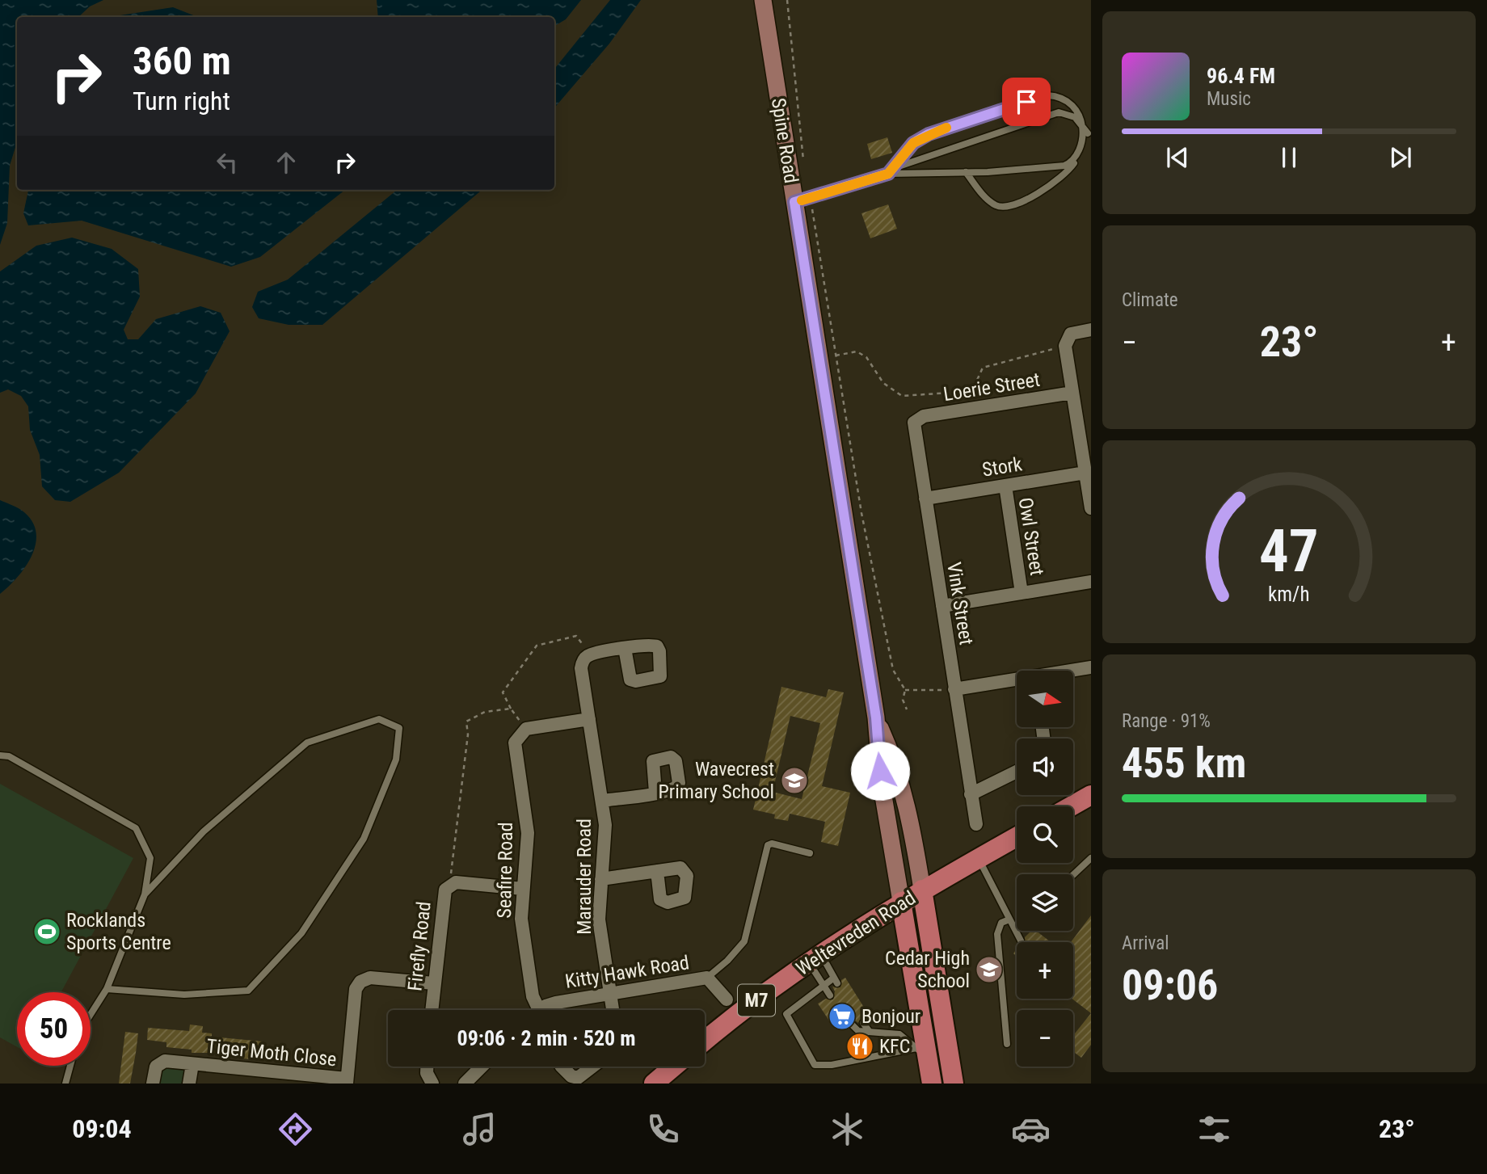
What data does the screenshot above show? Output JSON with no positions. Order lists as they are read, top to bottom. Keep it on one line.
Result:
{"streets":{"main road":["Spine Road","Weltevreden Road","M7"],"street":["Loerie Street","Stork","Owl Street","Vink Street","Seafire Road","Marauder Road","Firefly Road","Kitty Hawk Road","Tiger Moth Close"]},"crossings":[["Spine Road","Weltevreden Road"],["Loerie Street","Vink Street"],["Stork","Owl Street"],["Stork","Vink Street"],["Seafire Road","Firefly Road"],["Marauder Road","Kitty Hawk Road"]],"places":{"school or university":["Wavecrest Primary School","Cedar High School"],"sports":["Rocklands Sports Centre"],"supermarket":["Bonjour"],"restaurant":["KFC"]},"north":"right","page":{"turn":["360 m","Turn right"],"song":["96.4 FM","Music"],"tile":["Climate",["Range · 91%","455 km"],["Arrival","09:06"]],"heat":["−","23°","+"],"map_buttons":["+","−"],"limit":"50","trip":"09:06 · 2 min · 520 m","tabs":["09:04","23°"],"gauge":["47","km/h"]}}
